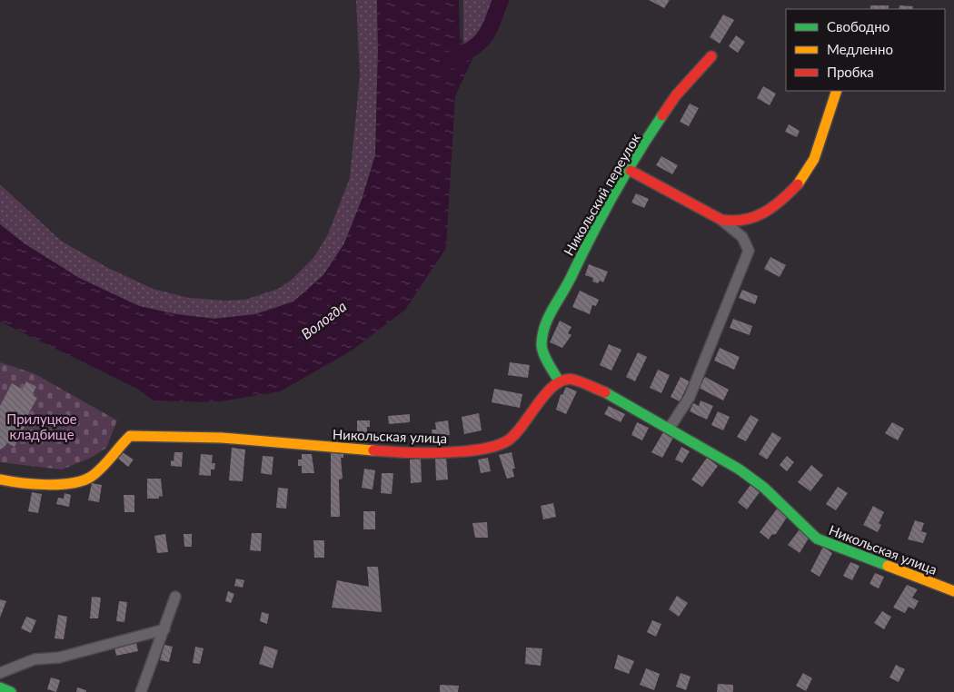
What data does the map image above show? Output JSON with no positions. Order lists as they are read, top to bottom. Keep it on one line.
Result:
{"streets":{"street":["Никольский переулок","Никольская улица"]},"crossings":[["Никольский переулок","Никольская улица"]],"water":["Вологда"],"parks":["Прилуцкое кладбище"],"legend":["Свободно","Медленно","Пробка"]}
